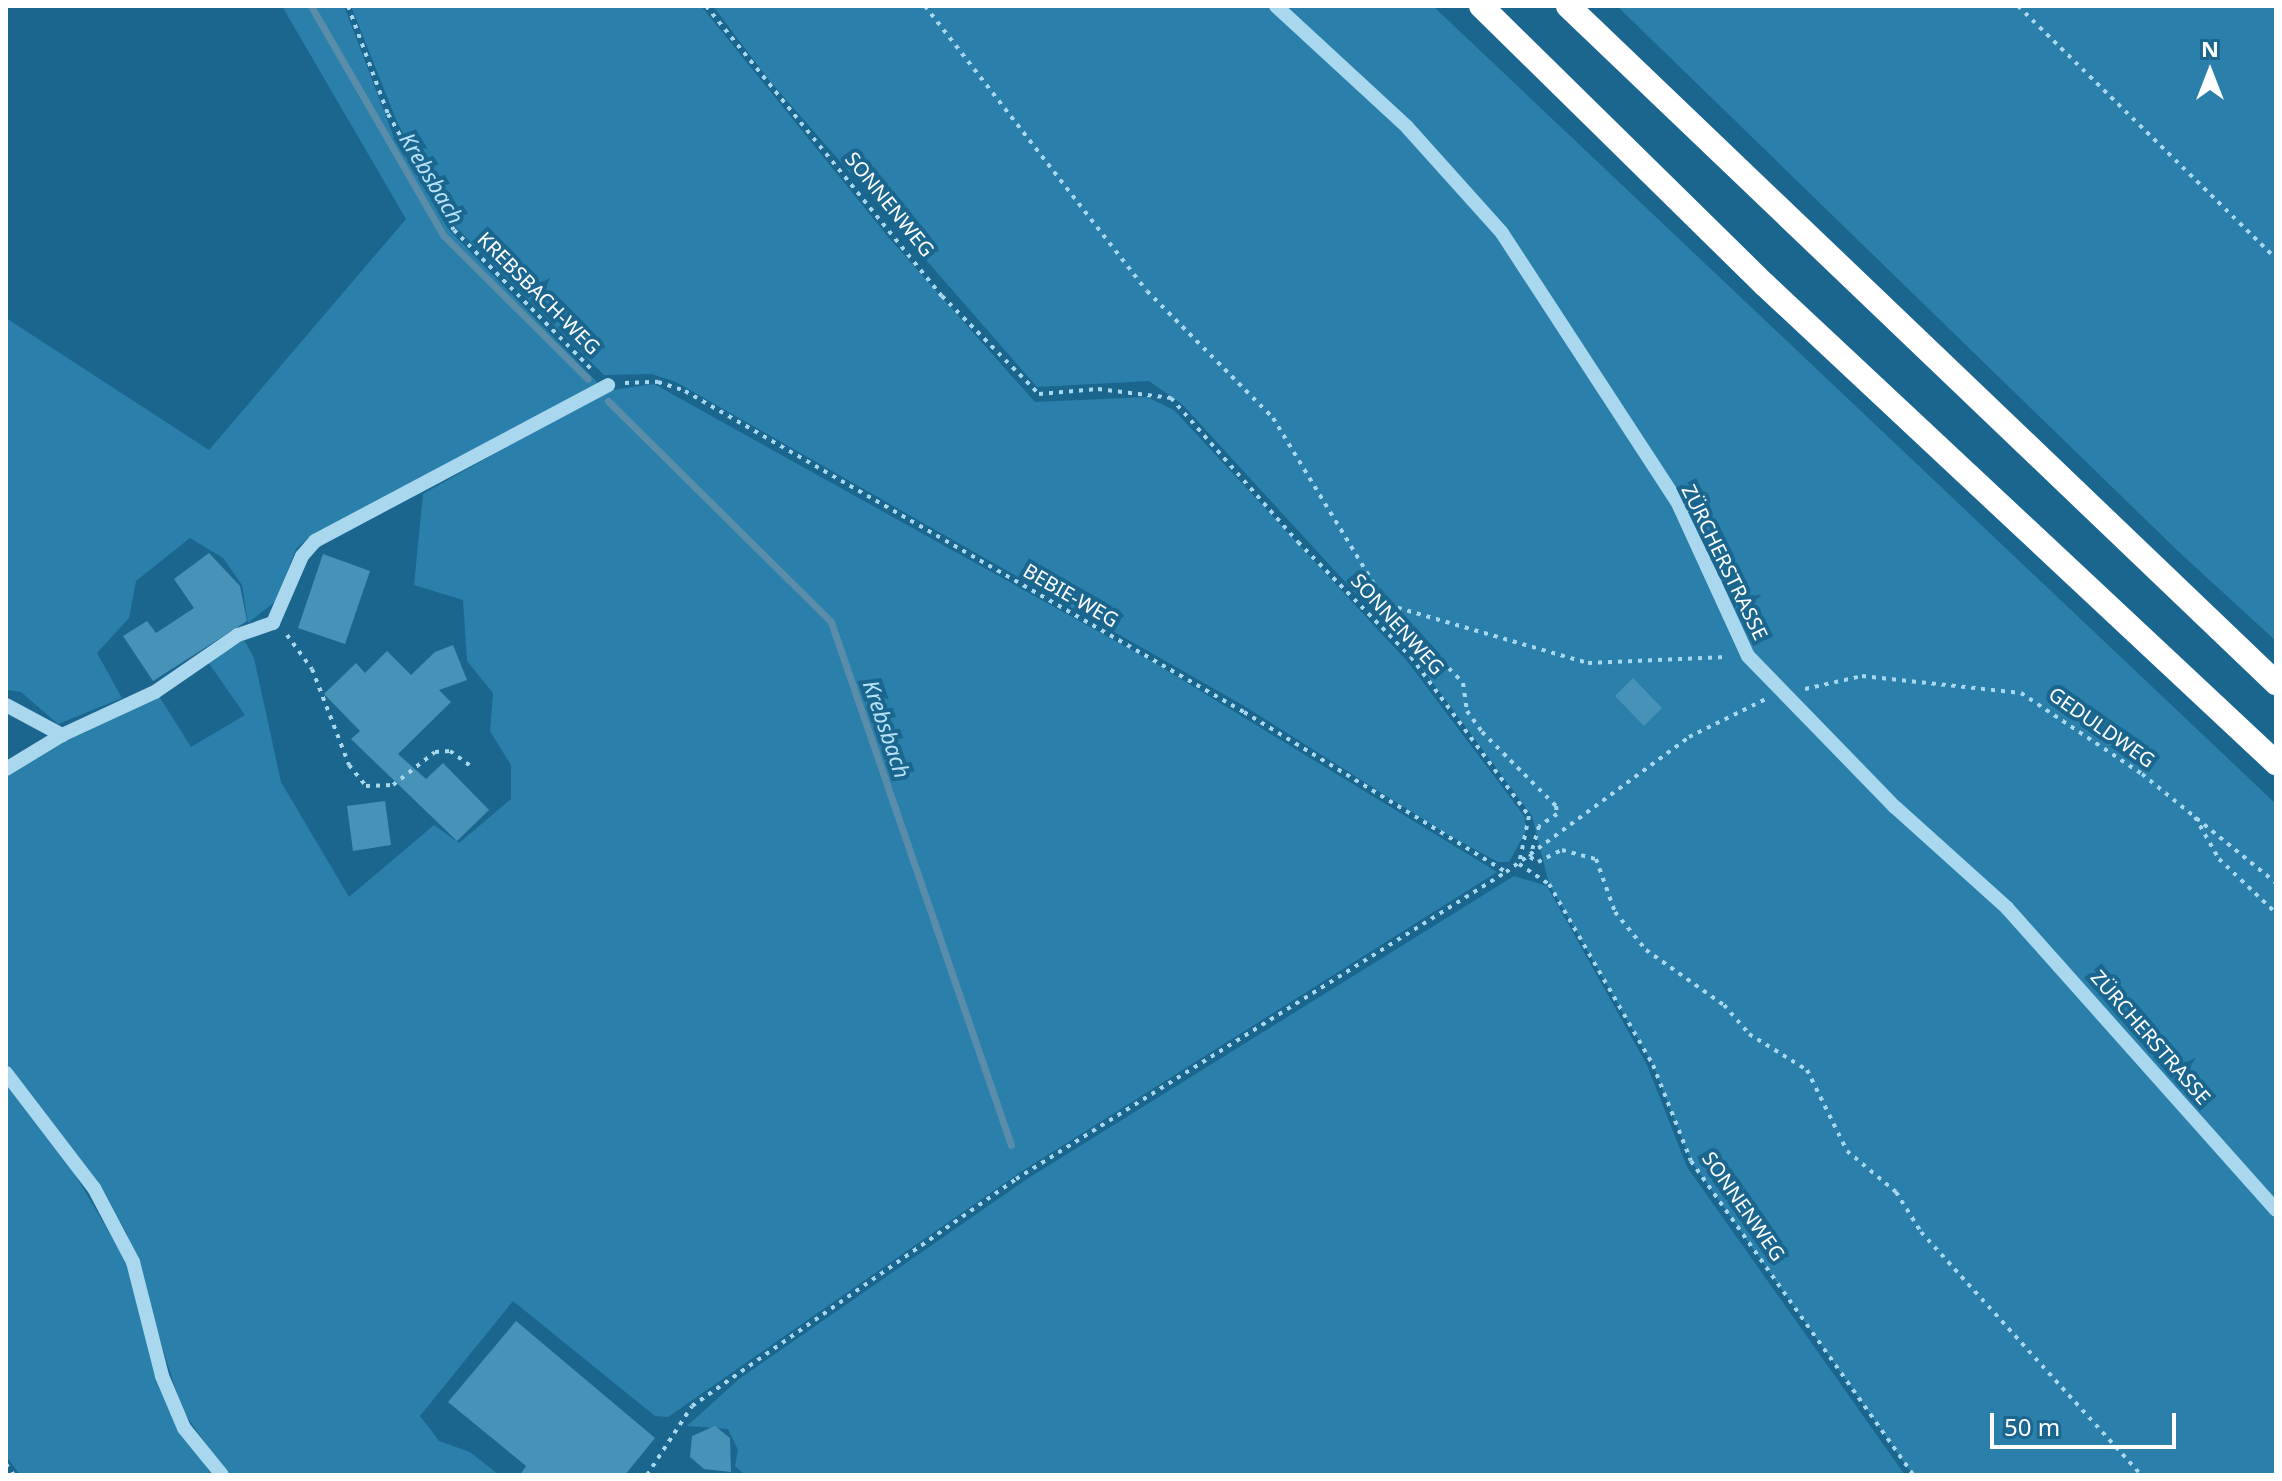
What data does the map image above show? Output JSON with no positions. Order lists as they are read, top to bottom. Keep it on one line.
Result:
{"streets":{"street":["ZÜRCHERSTRASSE"],"path":["SONNENWEG","KREBSBACH-WEG","BEBIE-WEG","GEDULDWEG"]},"crossings":[["SONNENWEG","GEDULDWEG"],["KREBSBACH-WEG","BEBIE-WEG"],["ZÜRCHERSTRASSE","GEDULDWEG"],["BEBIE-WEG","GEDULDWEG"]],"water":["Krebsbach"],"scale_bar":"50 m","north":"top"}
